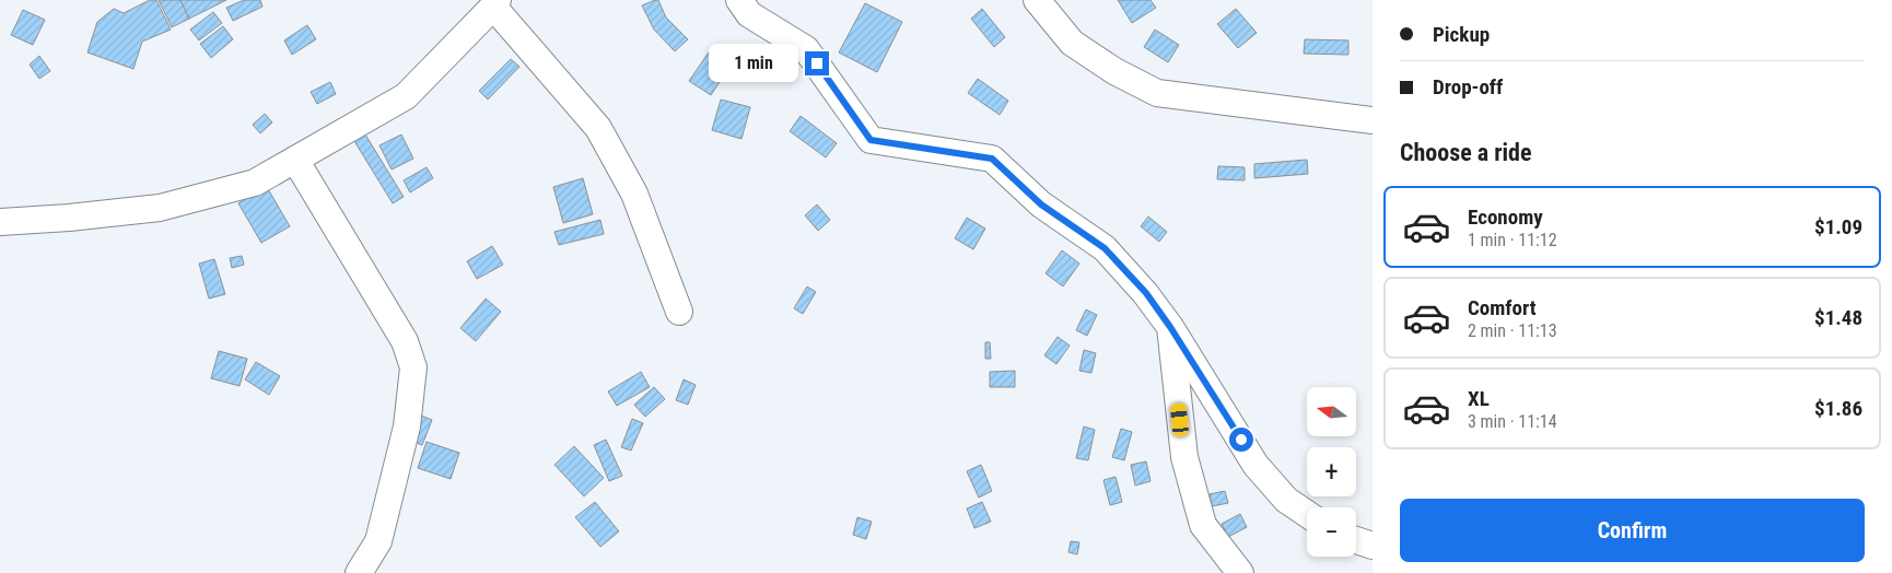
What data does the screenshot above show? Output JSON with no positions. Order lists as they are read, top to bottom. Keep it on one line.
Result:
{"north":"left","page":{"banner":["Pickup","Drop-off"],"bubble":"1 min","heading":"Choose a ride","list":[{"name":"Economy","note":"1 min · 11:12","value":"$1.09"},{"name":"Comfort","note":"2 min · 11:13","value":"$1.48"},{"name":"XL","note":"3 min · 11:14","value":"$1.86"}],"map_buttons":["+","−"],"buttons":"Confirm"}}
